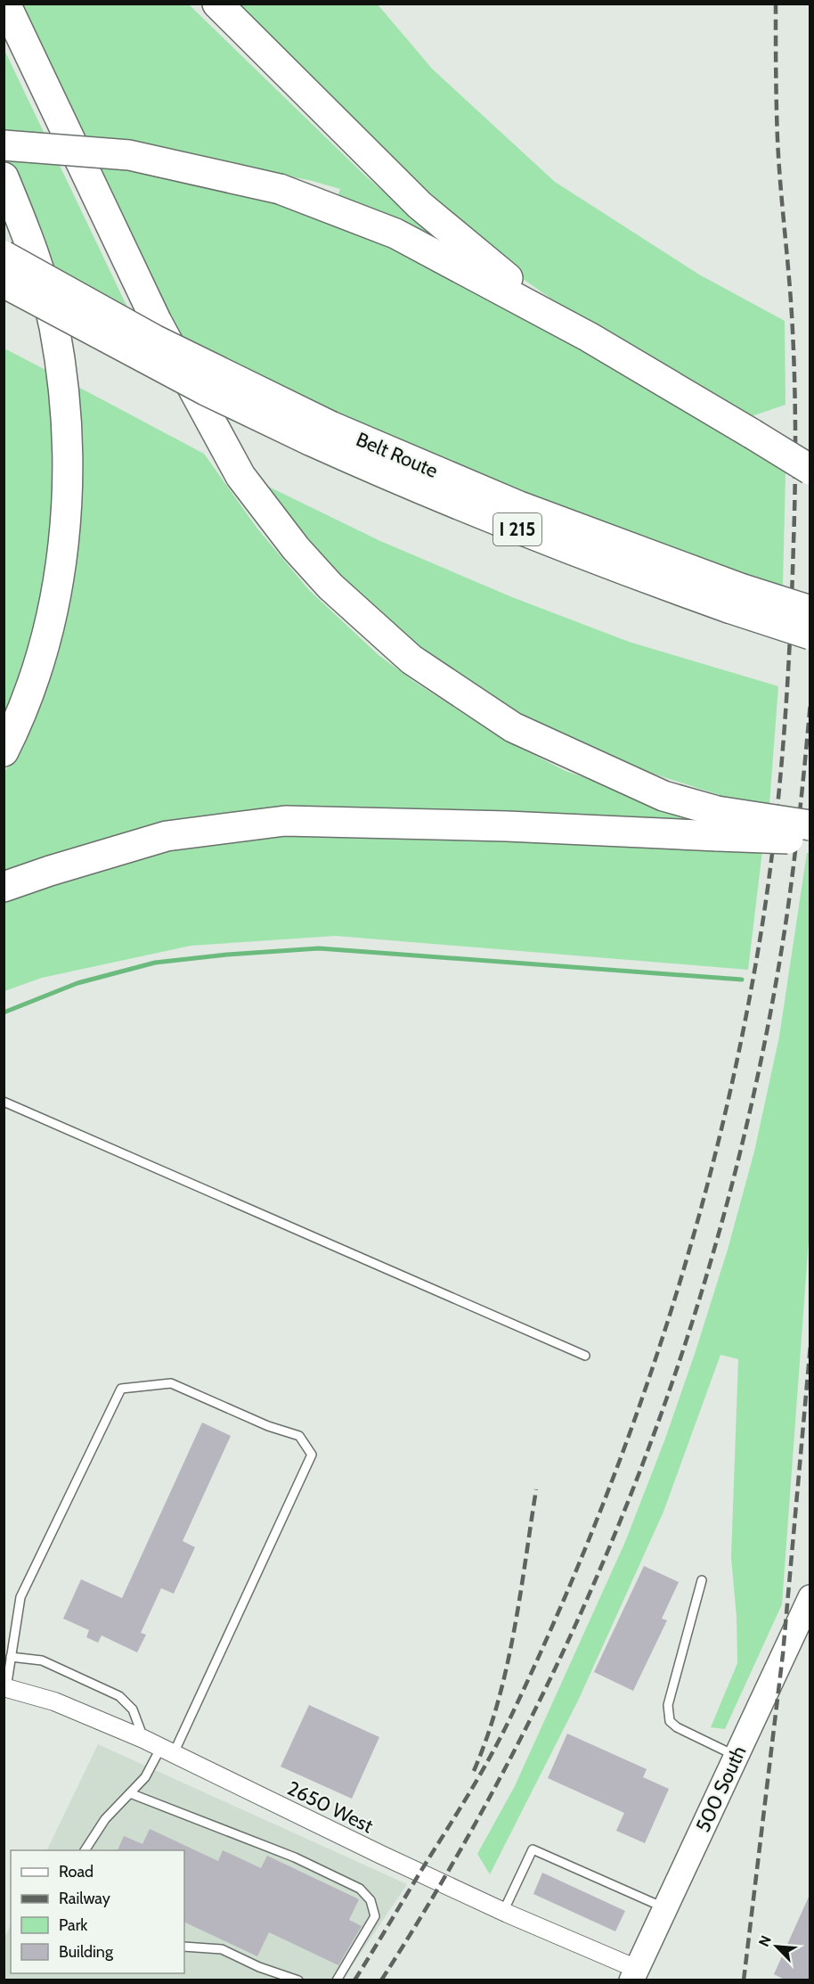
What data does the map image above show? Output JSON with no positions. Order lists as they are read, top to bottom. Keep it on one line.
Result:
{"streets":{"highway":["Belt Route","I 215"],"street":["500 South","2650 West"]},"crossings":[["500 South","2650 West"]],"legend":["Road","Railway","Park","Building"],"north":"top left"}
